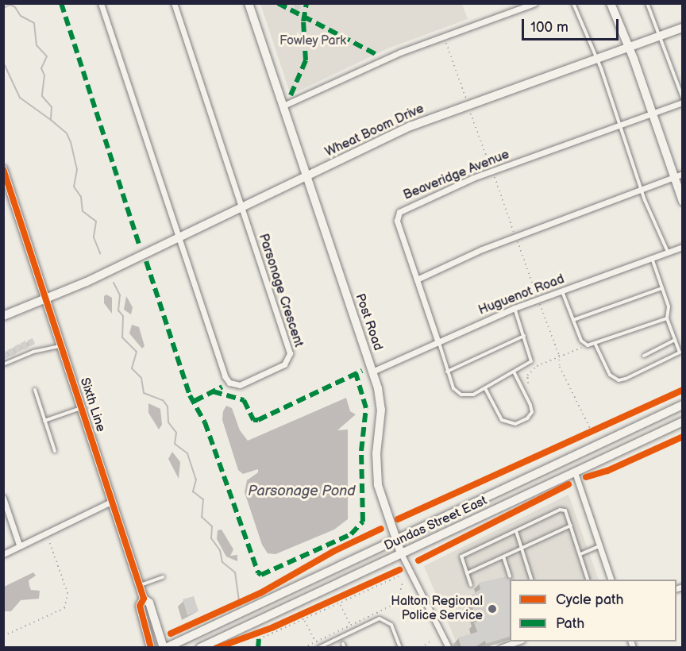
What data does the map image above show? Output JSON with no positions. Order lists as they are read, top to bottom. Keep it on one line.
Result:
{"streets":{"street":["Wheat Boom Drive","Beaveridge Avenue","Parsonage Crescent","Huguenot Road","Post Road","Sixth Line","Dundas Street East"]},"crossings":[["Wheat Boom Drive","Parsonage Crescent"],["Wheat Boom Drive","Post Road"],["Wheat Boom Drive","Sixth Line"],["Beaveridge Avenue","Huguenot Road"],["Huguenot Road","Post Road"],["Post Road","Dundas Street East"],["Sixth Line","Dundas Street East"]],"water":["Parsonage Pond"],"parks":["Fowley Park"],"places":["Halton Regional Police Service"],"legend":["Cycle path","Path"],"scale_bar":"100 m"}
